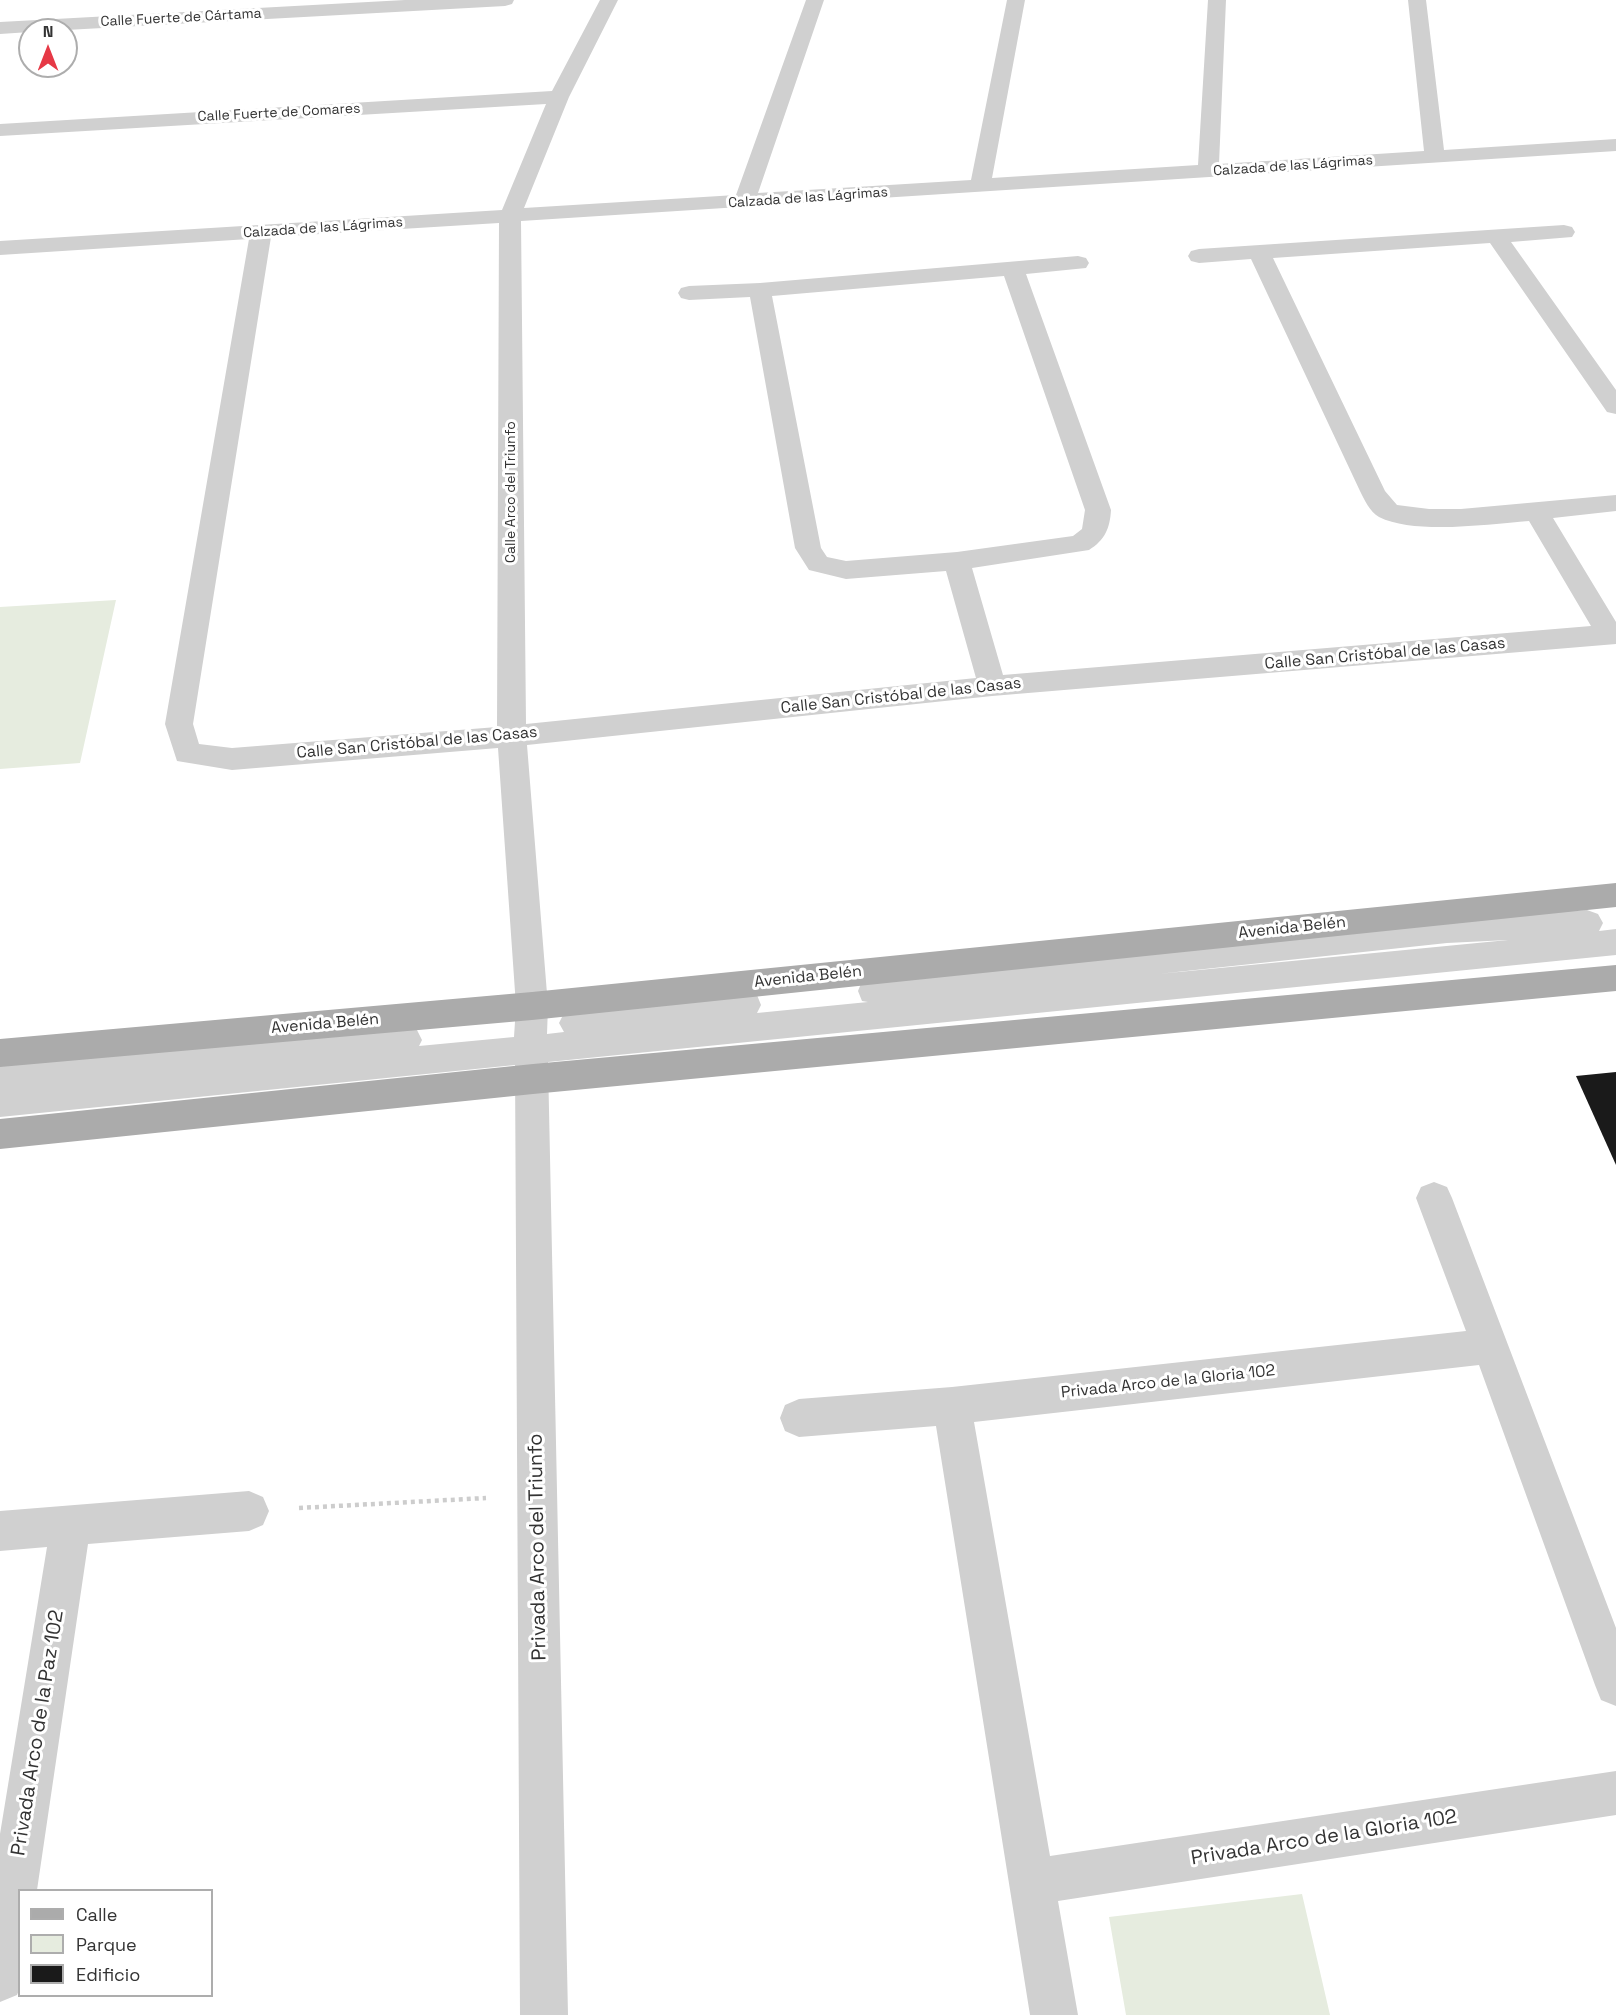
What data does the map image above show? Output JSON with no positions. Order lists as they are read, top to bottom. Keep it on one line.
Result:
{"streets":{"main road":["Avenida Belén"],"street":["Calle Fuerte de Cártama","Calle Fuerte de Comares","Calzada de las Lágrimas","Calle Arco del Triunfo","Calle San Cristóbal de las Casas","Privada Arco de la Gloria 102","Privada Arco del Triunfo","Privada Arco de la Paz 102"]},"crossings":[["Calle Fuerte de Comares","Calle Arco del Triunfo"],["Calzada de las Lágrimas","Calle Arco del Triunfo"],["Calzada de las Lágrimas","Calle San Cristóbal de las Casas"],["Calle Arco del Triunfo","Calle San Cristóbal de las Casas"],["Calle Arco del Triunfo","Avenida Belén"],["Calle Arco del Triunfo","Privada Arco del Triunfo"],["Avenida Belén","Privada Arco del Triunfo"]],"legend":["Calle","Parque","Edificio"],"north":"top"}
